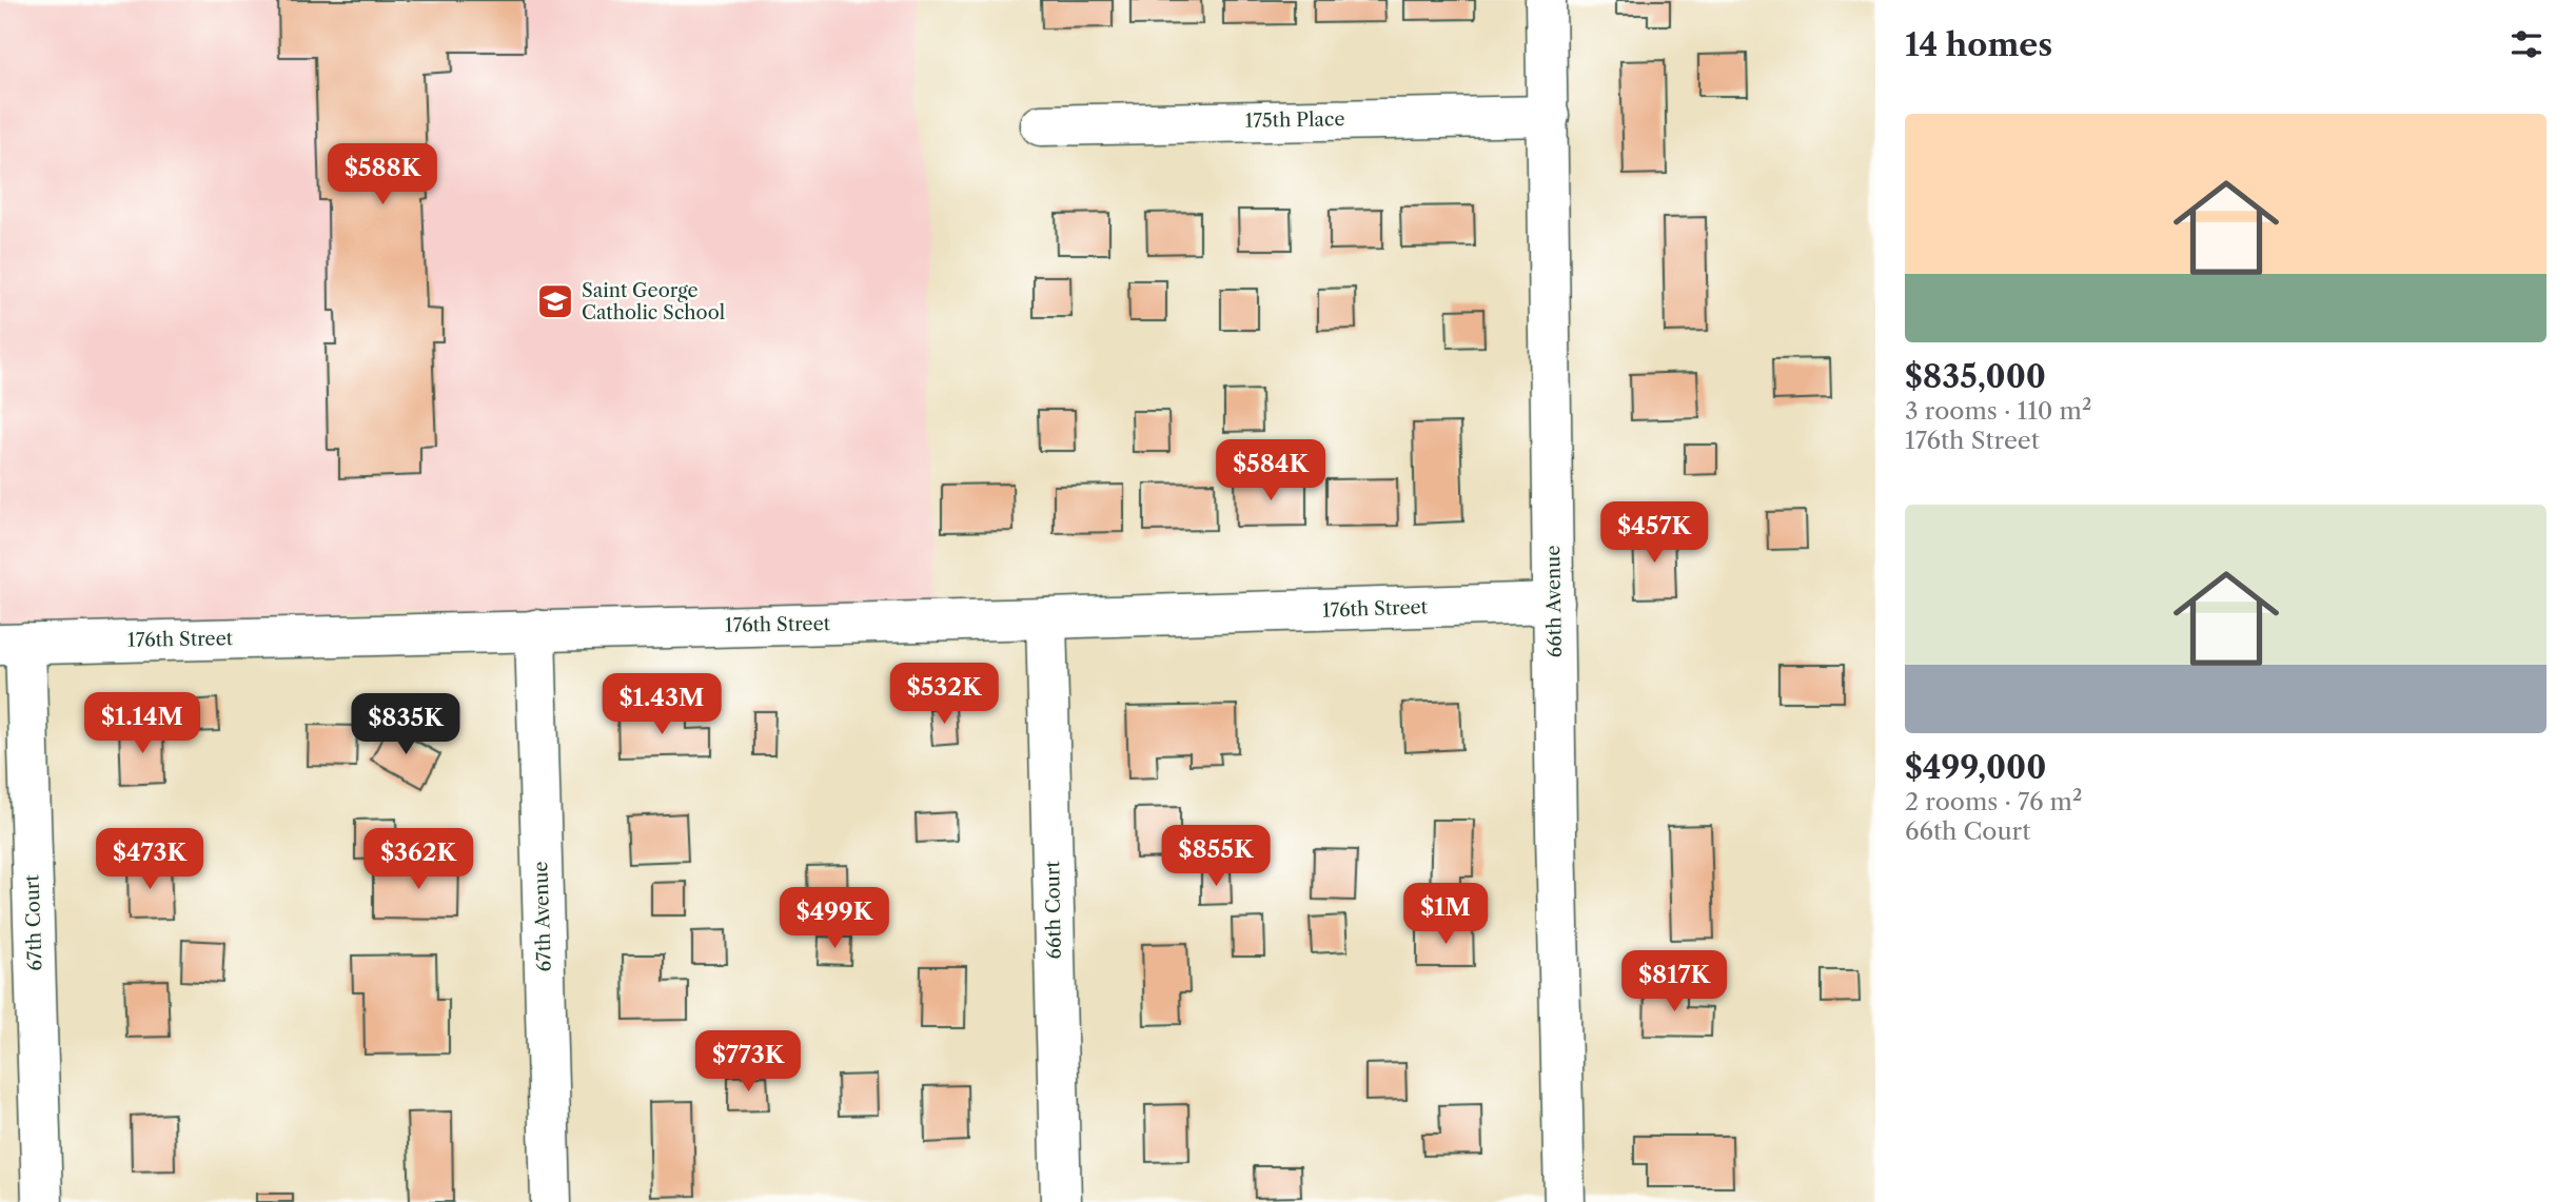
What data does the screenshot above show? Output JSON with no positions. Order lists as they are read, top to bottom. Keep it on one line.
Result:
{"streets":{"street":["175th Place","66th Avenue","176th Street","66th Court","67th Avenue","67th Court"]},"crossings":[["175th Place","66th Avenue"],["66th Avenue","176th Street"],["176th Street","66th Court"],["176th Street","67th Avenue"],["176th Street","67th Court"]],"places":{"school or university":["Saint George Catholic School"]},"page":{"heading":"14 homes","list":[{"name":"$835,000","note":"3 rooms · 110 m² · 176th Street"},{"name":"$499,000","note":"2 rooms · 76 m² · 66th Court"}],"price":["$588K","$584K","$457K","$532K","$1.43M","$1.14M","$835K","$855K","$473K","$362K","$1M","$499K","$817K","$773K"]}}
